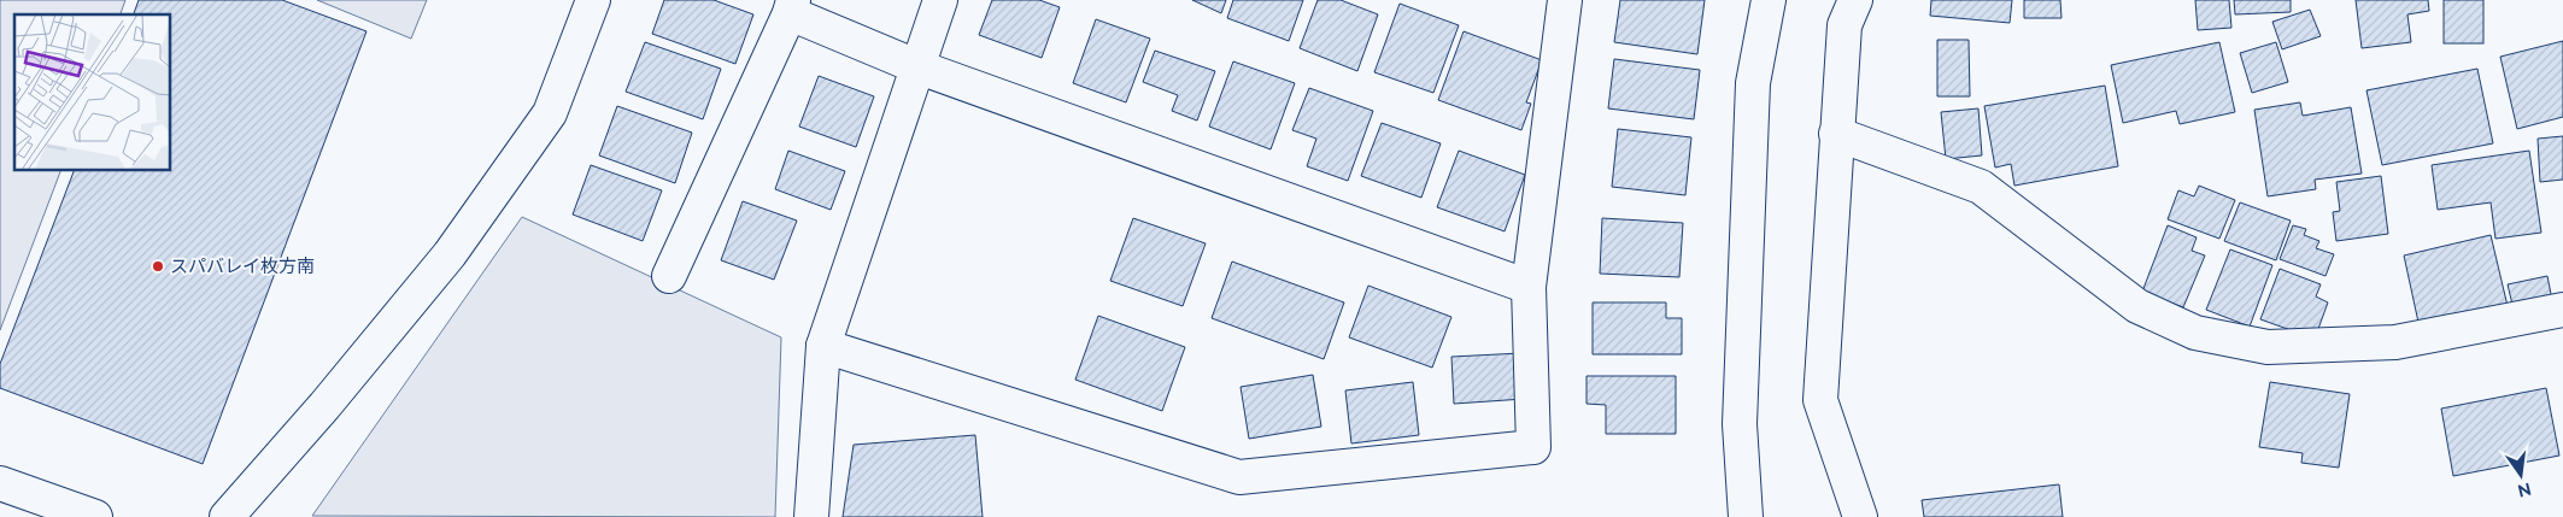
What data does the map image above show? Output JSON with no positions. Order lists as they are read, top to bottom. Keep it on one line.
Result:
{"places":["スパバレイ枚方南"],"north":"bottom"}
